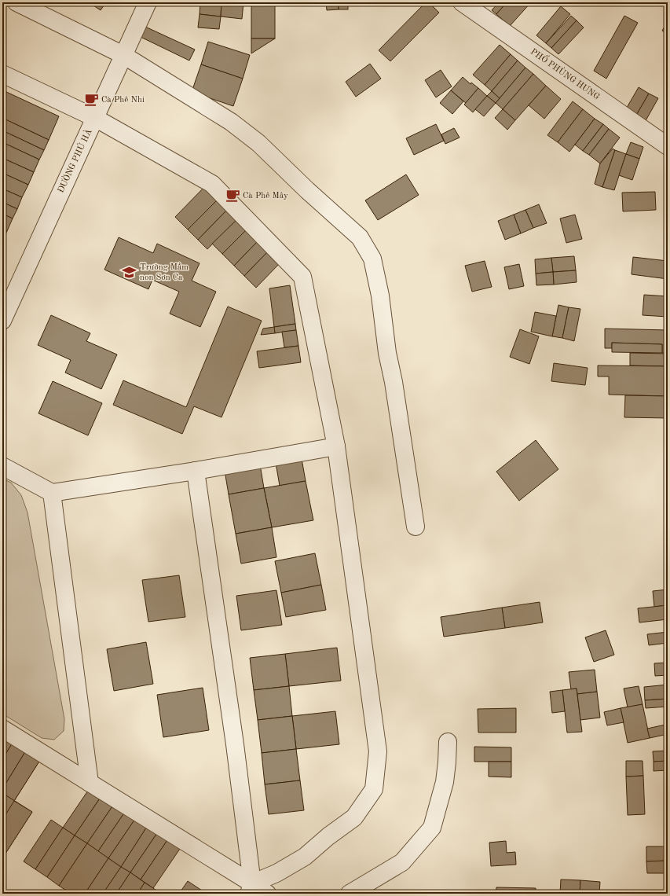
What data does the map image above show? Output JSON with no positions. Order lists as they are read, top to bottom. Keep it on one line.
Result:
{"streets":{"street":["PHỐ PHÙNG HƯNG","ĐƯỜNG PHÚ HÀ"]},"places":{"cafe":["Cà Phê Nhi","Cà Phê Mây"],"school or university":["Trường Mầm non Sơn Ca"]}}
